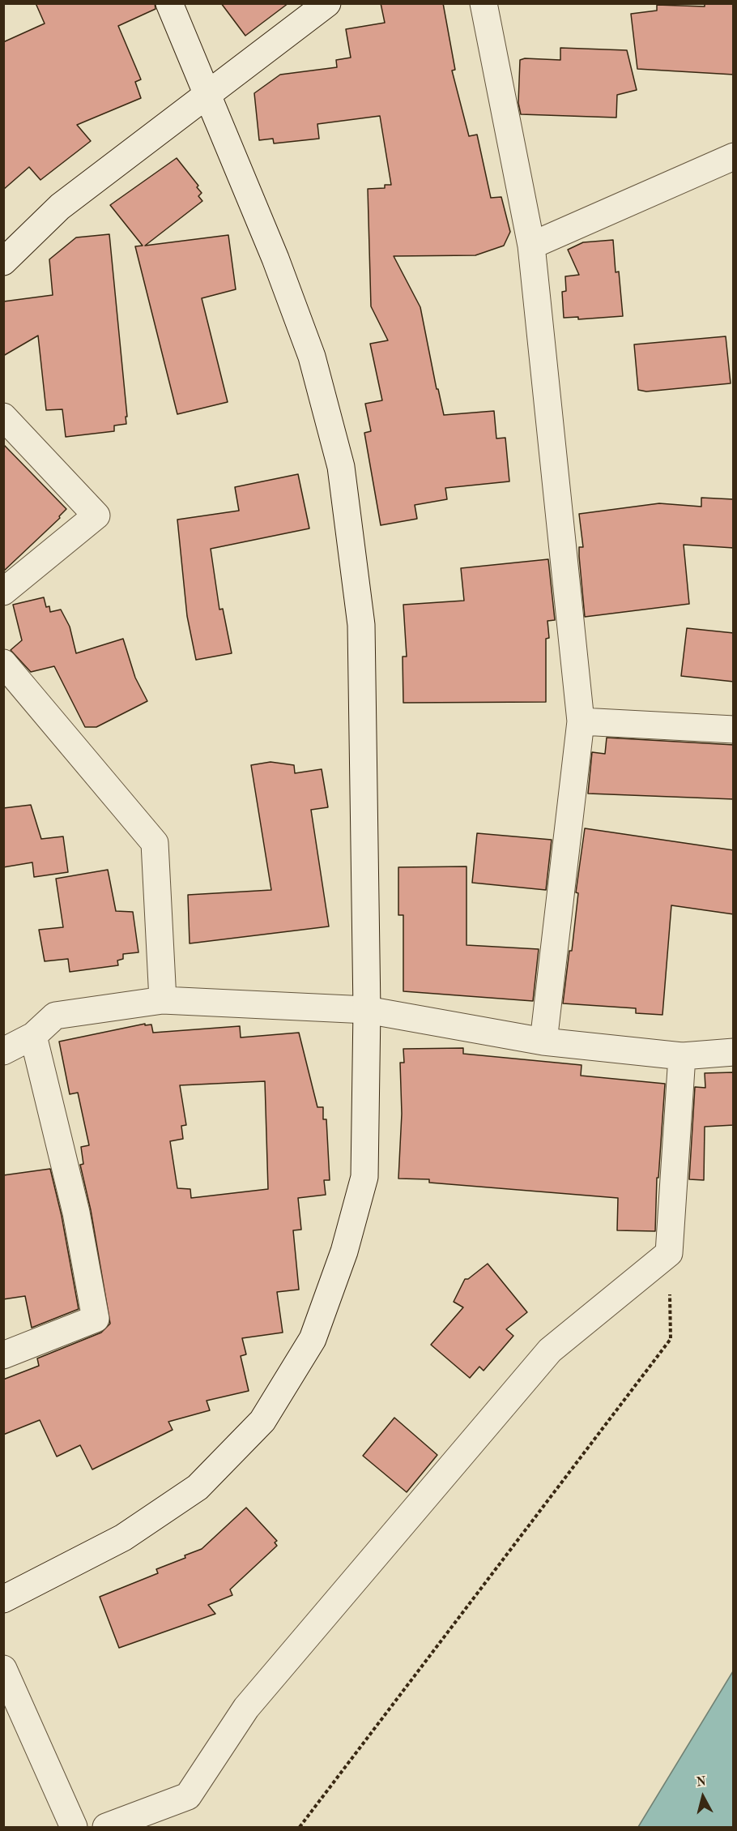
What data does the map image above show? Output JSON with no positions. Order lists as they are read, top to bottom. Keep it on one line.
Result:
{"north":"top"}
